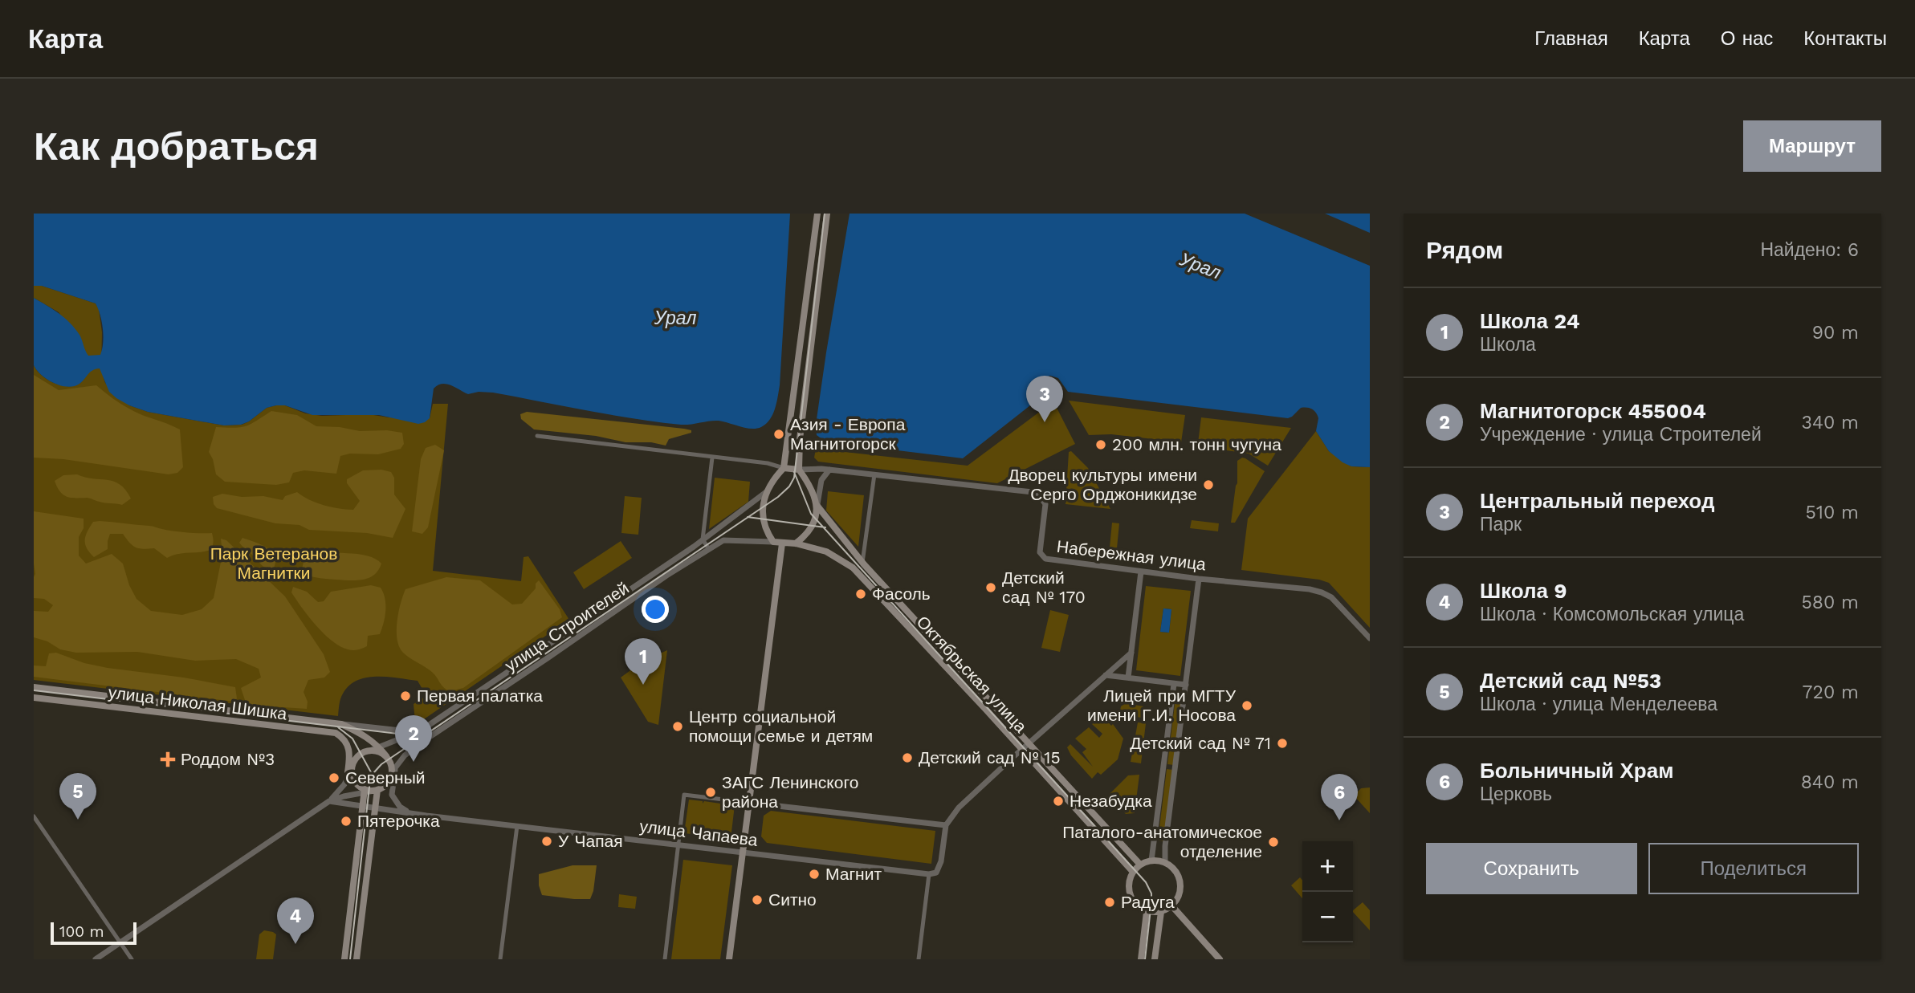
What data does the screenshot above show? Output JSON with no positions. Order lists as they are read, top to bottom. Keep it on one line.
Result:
{"streets":{"main road":["Октябрьская улица","улица Николая Шишка"],"street":["Набережная улица","улица Строителей","улица Чапаева"]},"crossings":[["Набережная улица","улица Строителей"],["Набережная улица","Октябрьская улица"],["улица Строителей","Октябрьская улица"],["улица Строителей","улица Николая Шишка"]],"water":["Урал"],"parks":["Парк Ветеранов Магнитки"],"places":{"other":["Азия - Европа Магнитогорск","200 млн. тонн чугуна","Дворец культуры имени Серго Орджоникидзе","Детский сад № 170","Фасоль","Первая палатка","Лицей при МГТУ имени Г.И. Носова","Центр социальной помощи семье и детям","Детский сад № 71","Детский сад № 15","Северный","ЗАГС Ленинского района","Незабудка","Пятерочка","У Чапая","Паталого-анатомическое отделение","Магнит","Ситно","Радуга"],"health":["Роддом №3"]},"scale_bar":"100 m","page":{"header":"Карта","nav":["Главная","Карта","О нас","Контакты"],"buttons":["Маршрут",["Сохранить","Поделиться"]],"title":"Как добраться","heading":["Рядом","Найдено: 6"],"list":[{"mark":"1","name":"Школа 24","note":"Школа","value":"90 m"},{"mark":"2","name":"Магнитогорск 455004","note":"Учреждение · улица Строителей","value":"340 m"},{"mark":"3","name":"Центральный переход","note":"Парк","value":"510 m"},{"mark":"4","name":"Школа 9","note":"Школа · Комсомольская улица","value":"580 m"},{"mark":"5","name":"Детский сад №53","note":"Школа · улица Менделеева","value":"720 m"},{"mark":"6","name":"Больничный Храм","note":"Церковь","value":"840 m"}],"pins":["3","1","2","5","6","4"],"map_buttons":["+","−"],"scale":"100 m"}}
